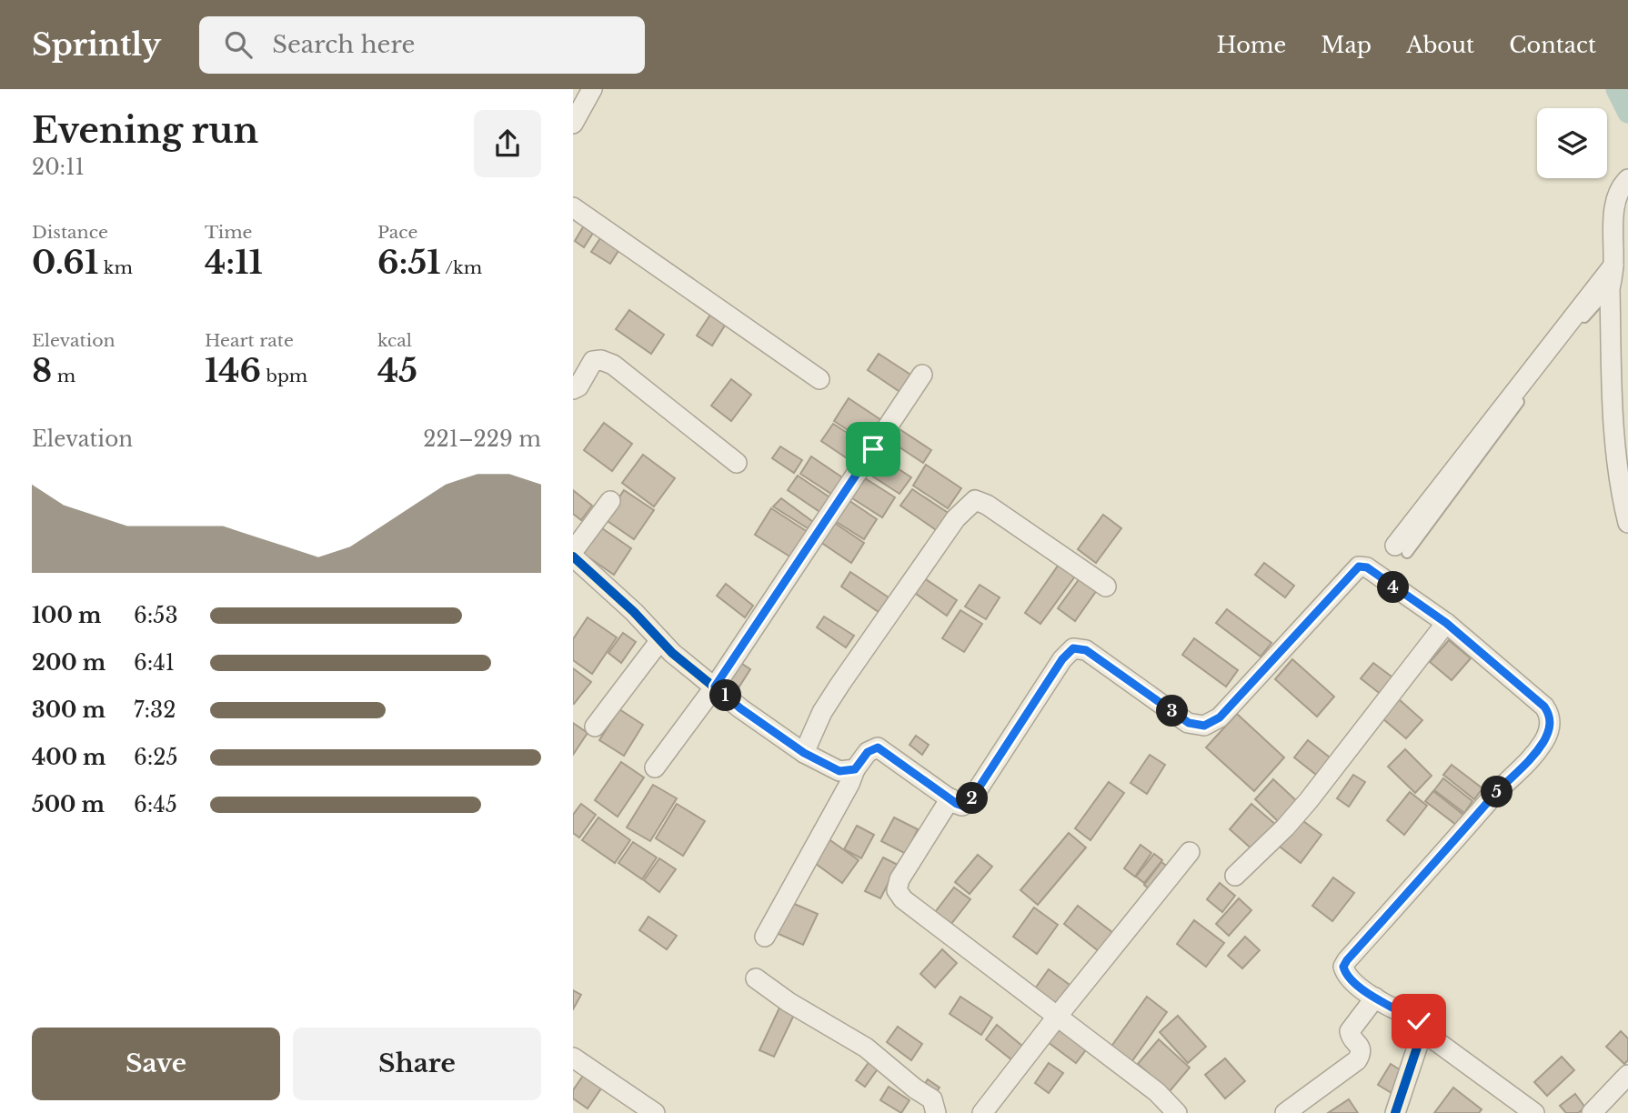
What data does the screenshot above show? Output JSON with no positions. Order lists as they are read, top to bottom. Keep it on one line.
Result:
{"page":{"header":"Sprintly","search":"Search here","nav":["Home","Map","About","Contact"],"heading":["Evening run","20:11"],"stats":[["Distance","0.61 km"],["Time","4:11"],["Pace","6:51 /km"],["Elevation","8 m"],["Heart rate","146 bpm"],["kcal","45"]],"chart":["Elevation","221–229 m"],"pins":["4","1","3","5","2"],"list":[{"name":"100 m","note":"6:53"},{"name":"200 m","note":"6:41"},{"name":"300 m","note":"7:32"},{"name":"400 m","note":"6:25"},{"name":"500 m","note":"6:45"}],"buttons":["Save","Share"]}}
